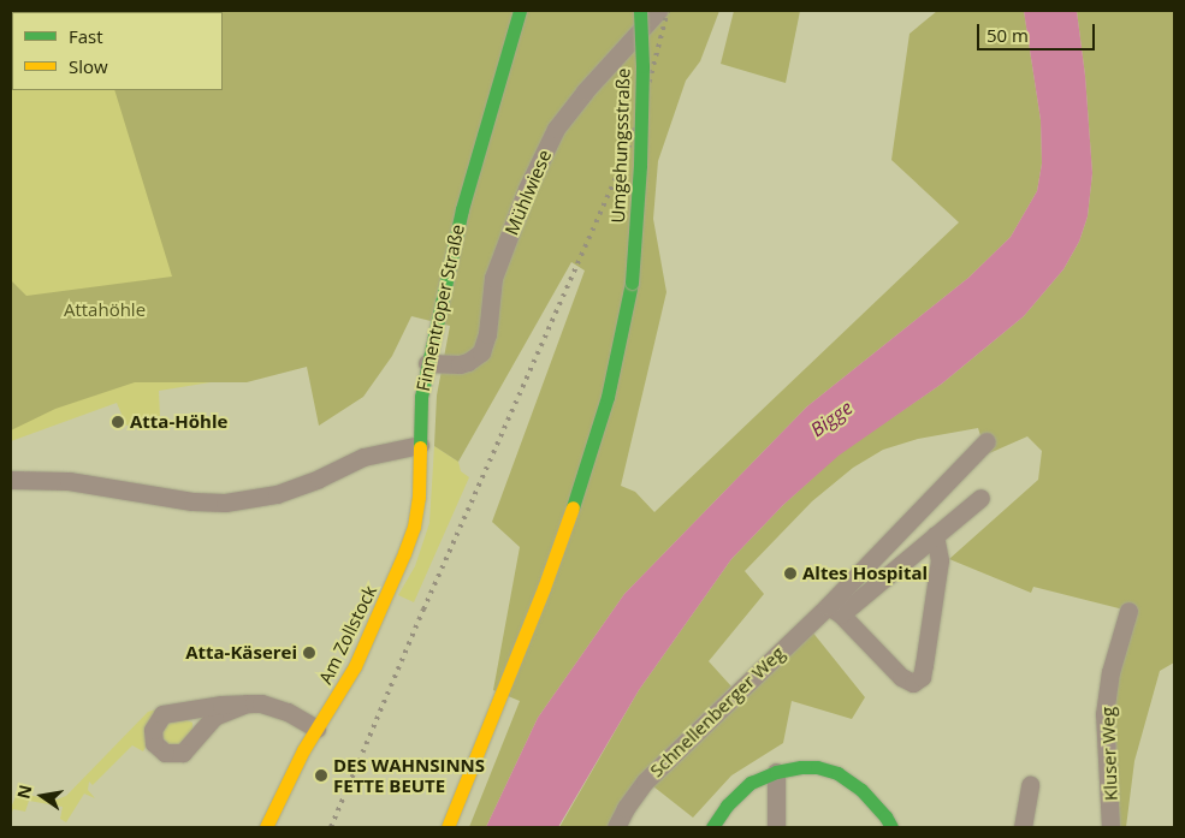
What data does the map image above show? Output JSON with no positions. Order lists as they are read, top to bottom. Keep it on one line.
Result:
{"streets":{"main road":["Umgehungsstraße","Finnentroper Straße","Am Zollstock"],"street":["Mühlwiese","Schnellenberger Weg","Kluser Weg"]},"crossings":[["Mühlwiese","Finnentroper Straße"],["Finnentroper Straße","Am Zollstock"]],"water":["Bigge"],"parks":["Attahöhle"],"places":["Atta-Höhle","Altes Hospital","Atta-Käserei","DES WAHNSINNS FETTE BEUTE"],"legend":["Fast","Slow"],"scale_bar":"50 m","north":"left"}
